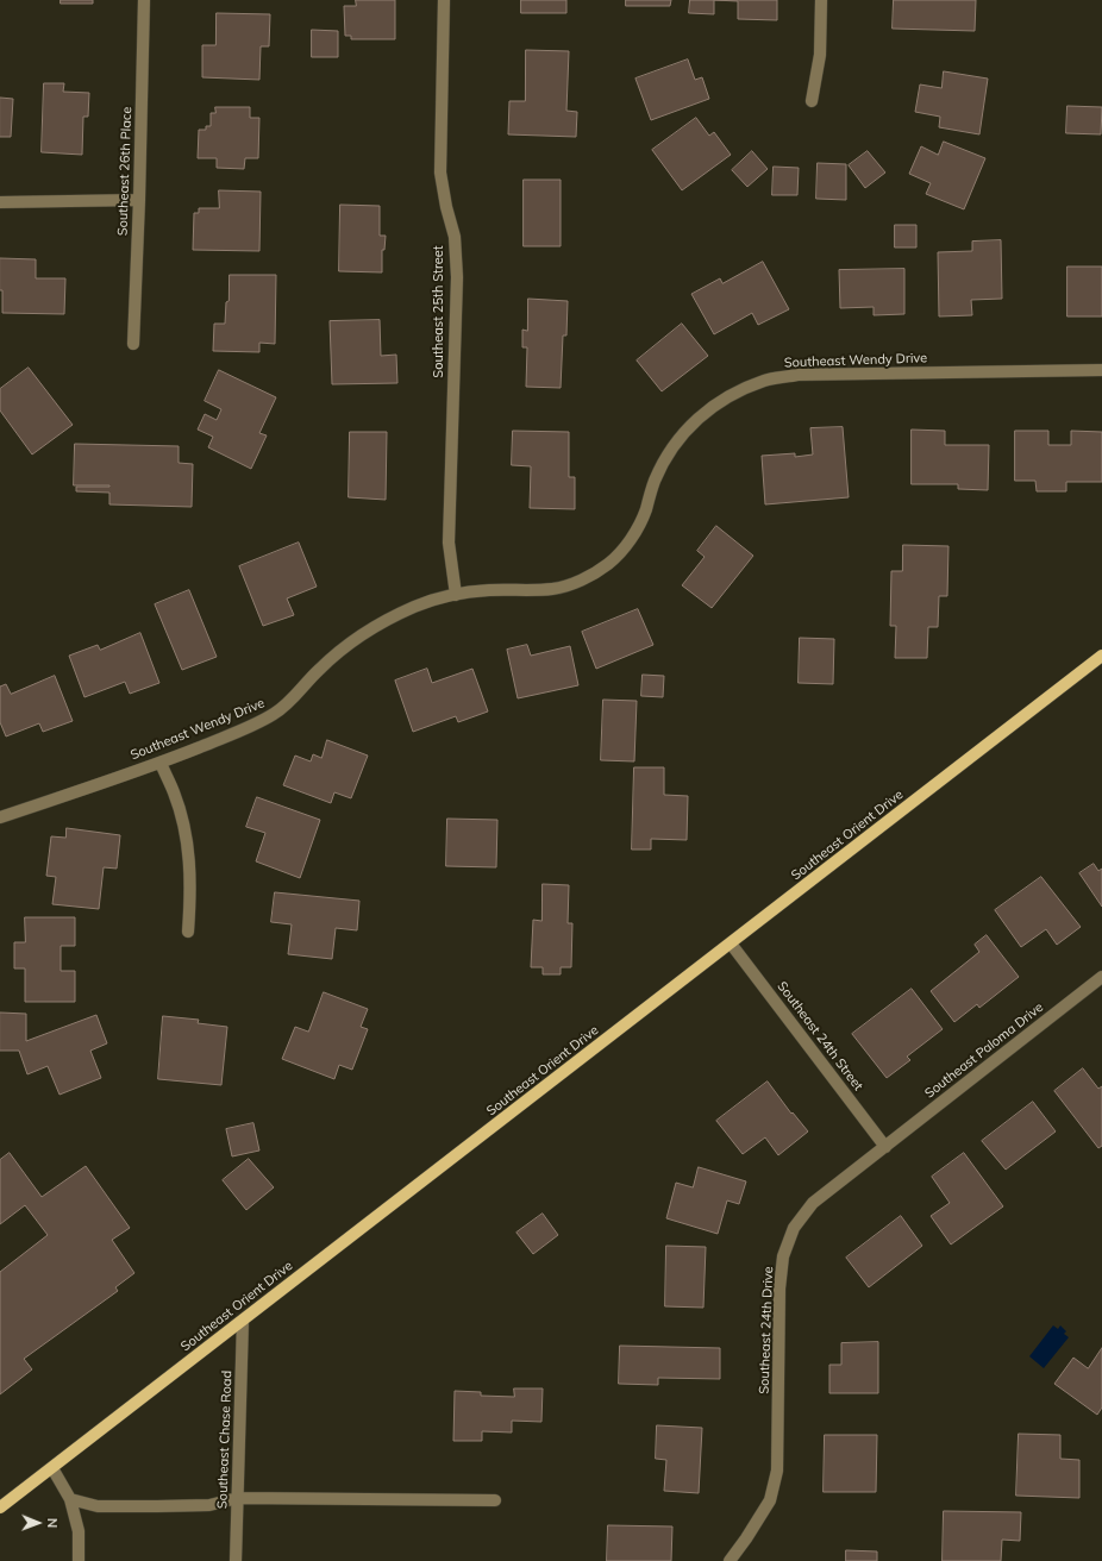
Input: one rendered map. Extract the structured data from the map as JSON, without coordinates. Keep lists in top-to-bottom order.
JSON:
{
  "streets": {
    "main road": ["Southeast Orient Drive"],
    "street": [
      "Southeast 26th Place",
      "Southeast 25th Street",
      "Southeast Wendy Drive",
      "Southeast 24th Street",
      "Southeast Paloma Drive",
      "Southeast 24th Drive",
      "Southeast Chase Road"
    ]
  },
  "crossings": [
    ["Southeast 25th Street", "Southeast Wendy Drive"],
    ["Southeast Orient Drive", "Southeast 24th Street"],
    ["Southeast Orient Drive", "Southeast Chase Road"],
    ["Southeast 24th Street", "Southeast Paloma Drive"],
    ["Southeast 24th Street", "Southeast 24th Drive"],
    ["Southeast Paloma Drive", "Southeast 24th Drive"]
  ],
  "north": "right"
}
